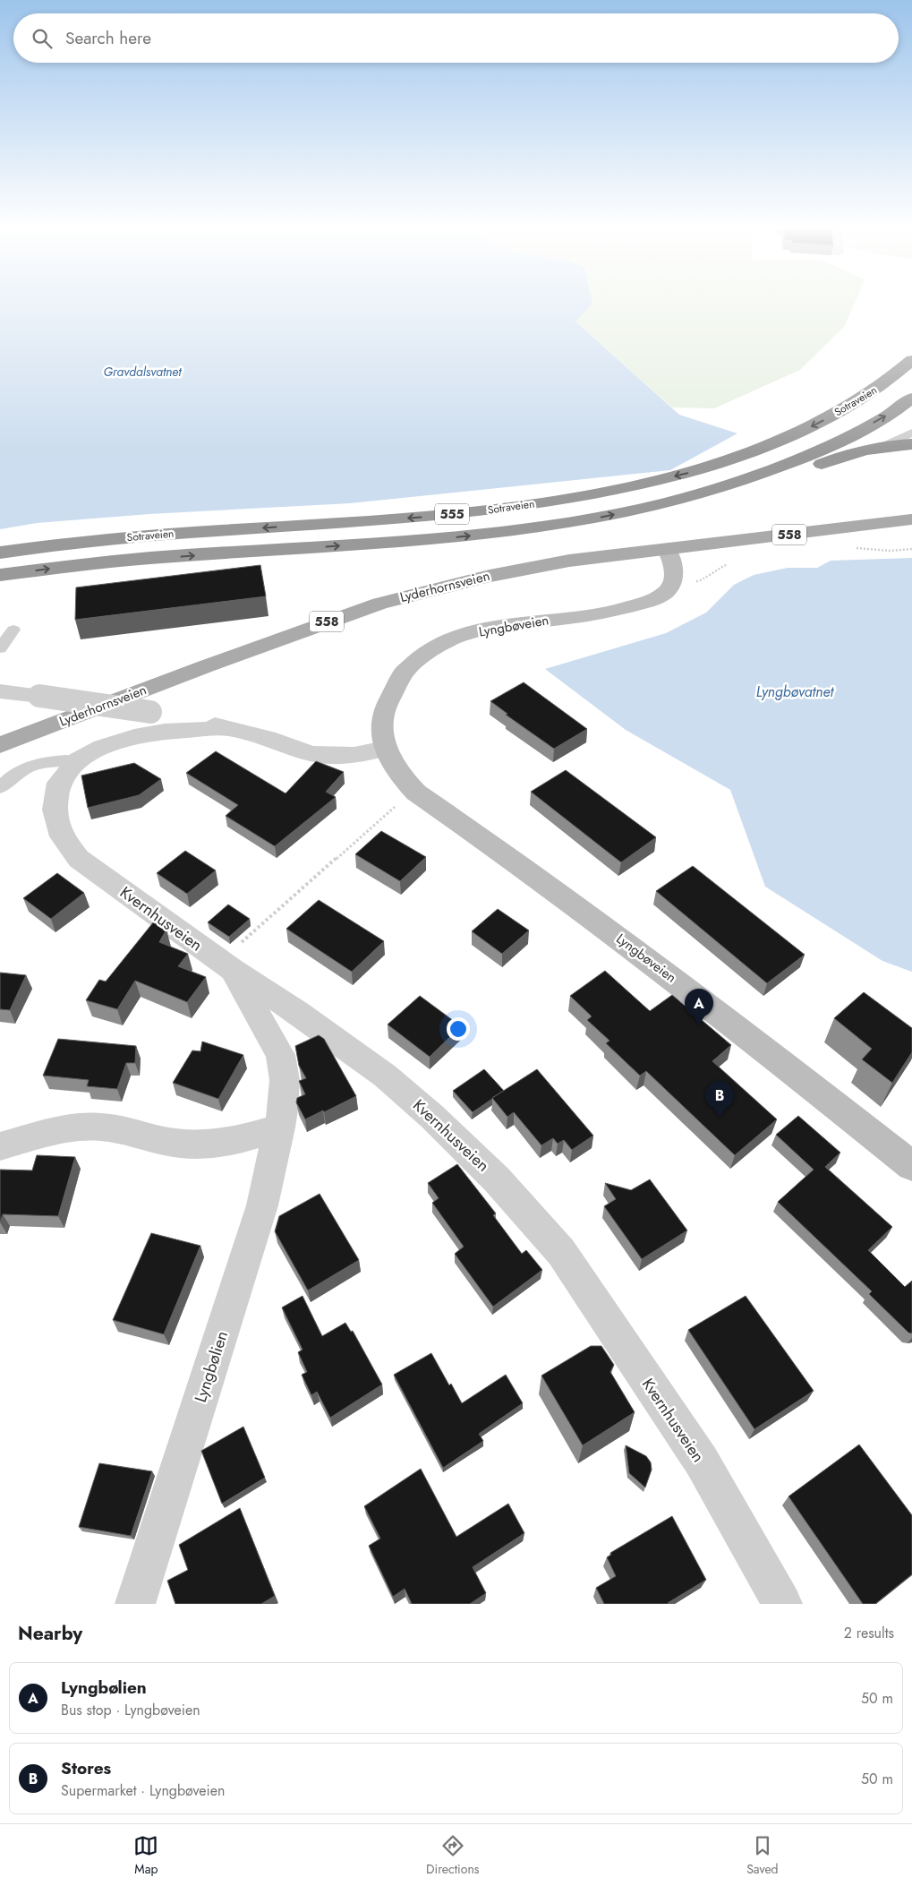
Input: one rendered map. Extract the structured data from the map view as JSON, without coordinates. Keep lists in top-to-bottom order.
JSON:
{
  "streets": {
    "highway": ["Sotraveien", "555"],
    "main road": ["558", "Lyderhornsveien"],
    "street": ["Lyngbøveien", "Kvernhusveien", "Lyngbølien"]
  },
  "crossings": [
    ["Sotraveien", "555"],
    ["Lyderhornsveien", "Lyngbøveien"],
    ["Kvernhusveien", "Lyngbølien"]
  ],
  "water": ["Gravdalsvatnet", "Lyngbøvatnet"],
  "page": {
    "search": "Search here",
    "pins": ["A", "B"],
    "heading": ["Nearby", "2 results"],
    "list": [
      {
        "mark": "A",
        "name": "Lyngbølien",
        "note": "Bus stop · Lyngbøveien",
        "value": "50 m"
      },
      {
        "mark": "B",
        "name": "Stores",
        "note": "Supermarket · Lyngbøveien",
        "value": "50 m"
      }
    ],
    "nav": ["Map", "Directions", "Saved"]
  }
}
